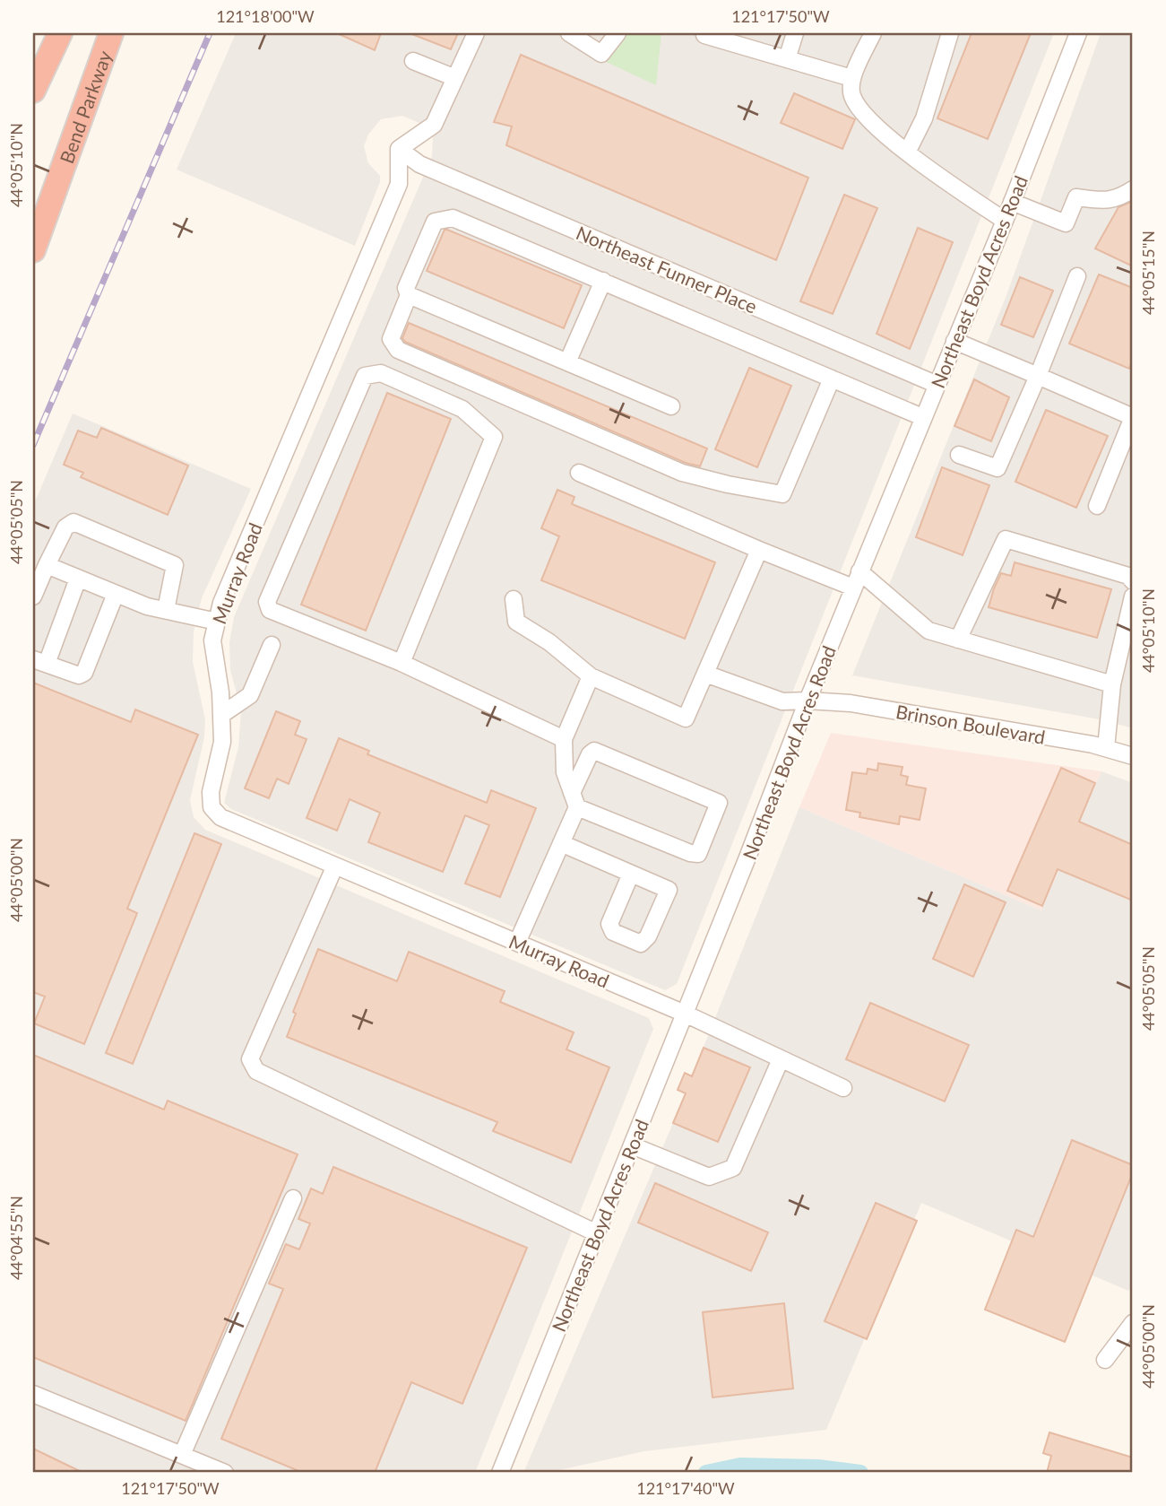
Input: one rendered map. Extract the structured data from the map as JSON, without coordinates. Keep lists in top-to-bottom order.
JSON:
{
  "streets": {
    "highway": ["Bend Parkway"],
    "street": [
      "Northeast Funner Place",
      "Northeast Boyd Acres Road",
      "Murray Road",
      "Brinson Boulevard"
    ]
  },
  "crossings": [
    ["Northeast Funner Place", "Northeast Boyd Acres Road"],
    ["Northeast Funner Place", "Murray Road"],
    ["Northeast Boyd Acres Road", "Murray Road"],
    ["Northeast Boyd Acres Road", "Brinson Boulevard"]
  ],
  "coordinates": [
    "121°18'00\"W",
    "121°17'50\"W",
    "44°05'10\"N",
    "44°05'15\"N",
    "44°05'05\"N",
    "44°05'00\"N",
    "44°04'55\"N",
    "121°17'40\"W"
  ]
}
